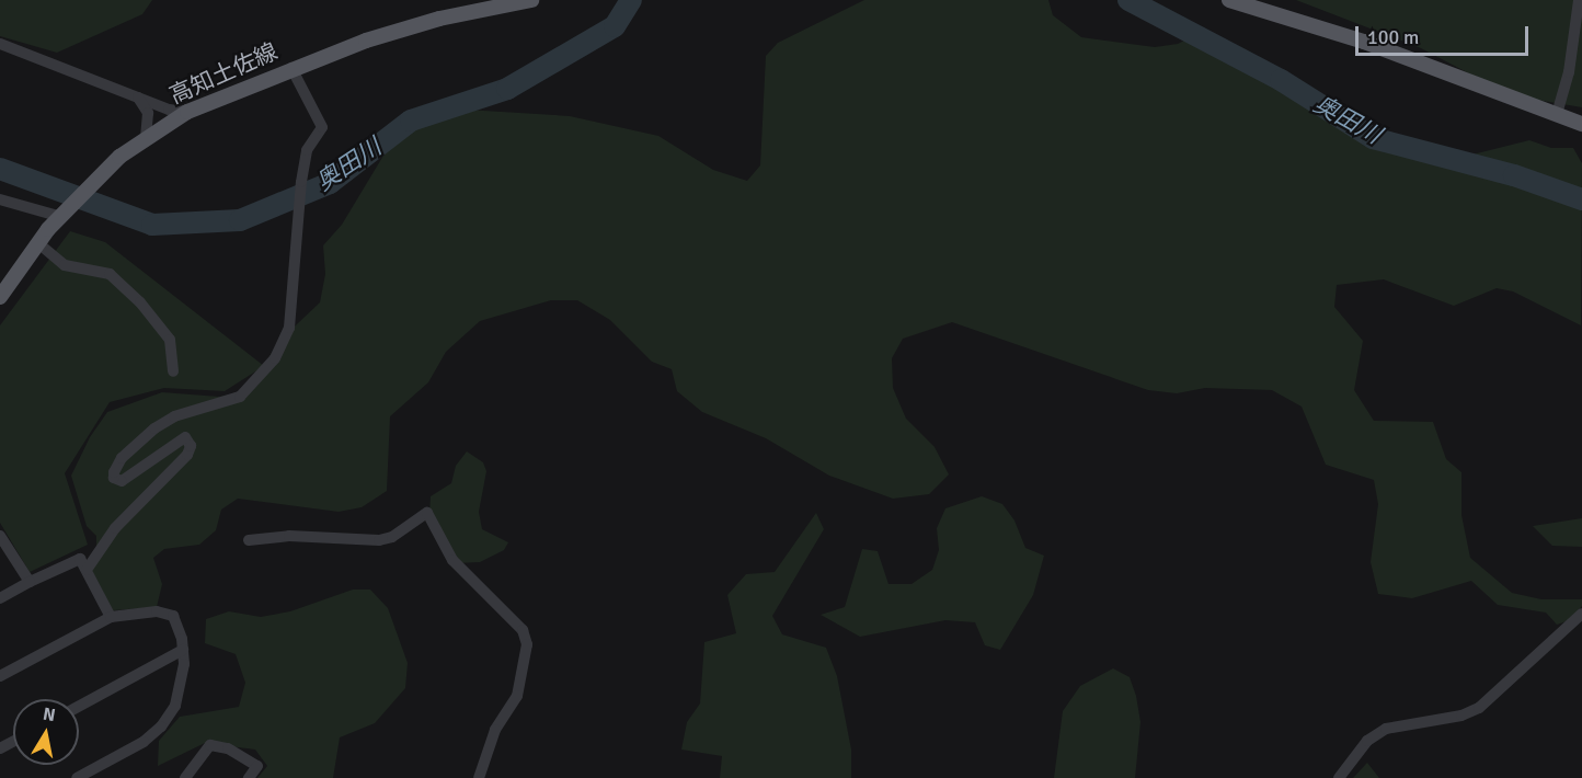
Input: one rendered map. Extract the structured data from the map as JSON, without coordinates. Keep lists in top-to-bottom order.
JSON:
{
  "streets": {
    "main road": ["高知土佐線"]
  },
  "water": ["奥田川"],
  "scale_bar": "100 m",
  "north": "top"
}
